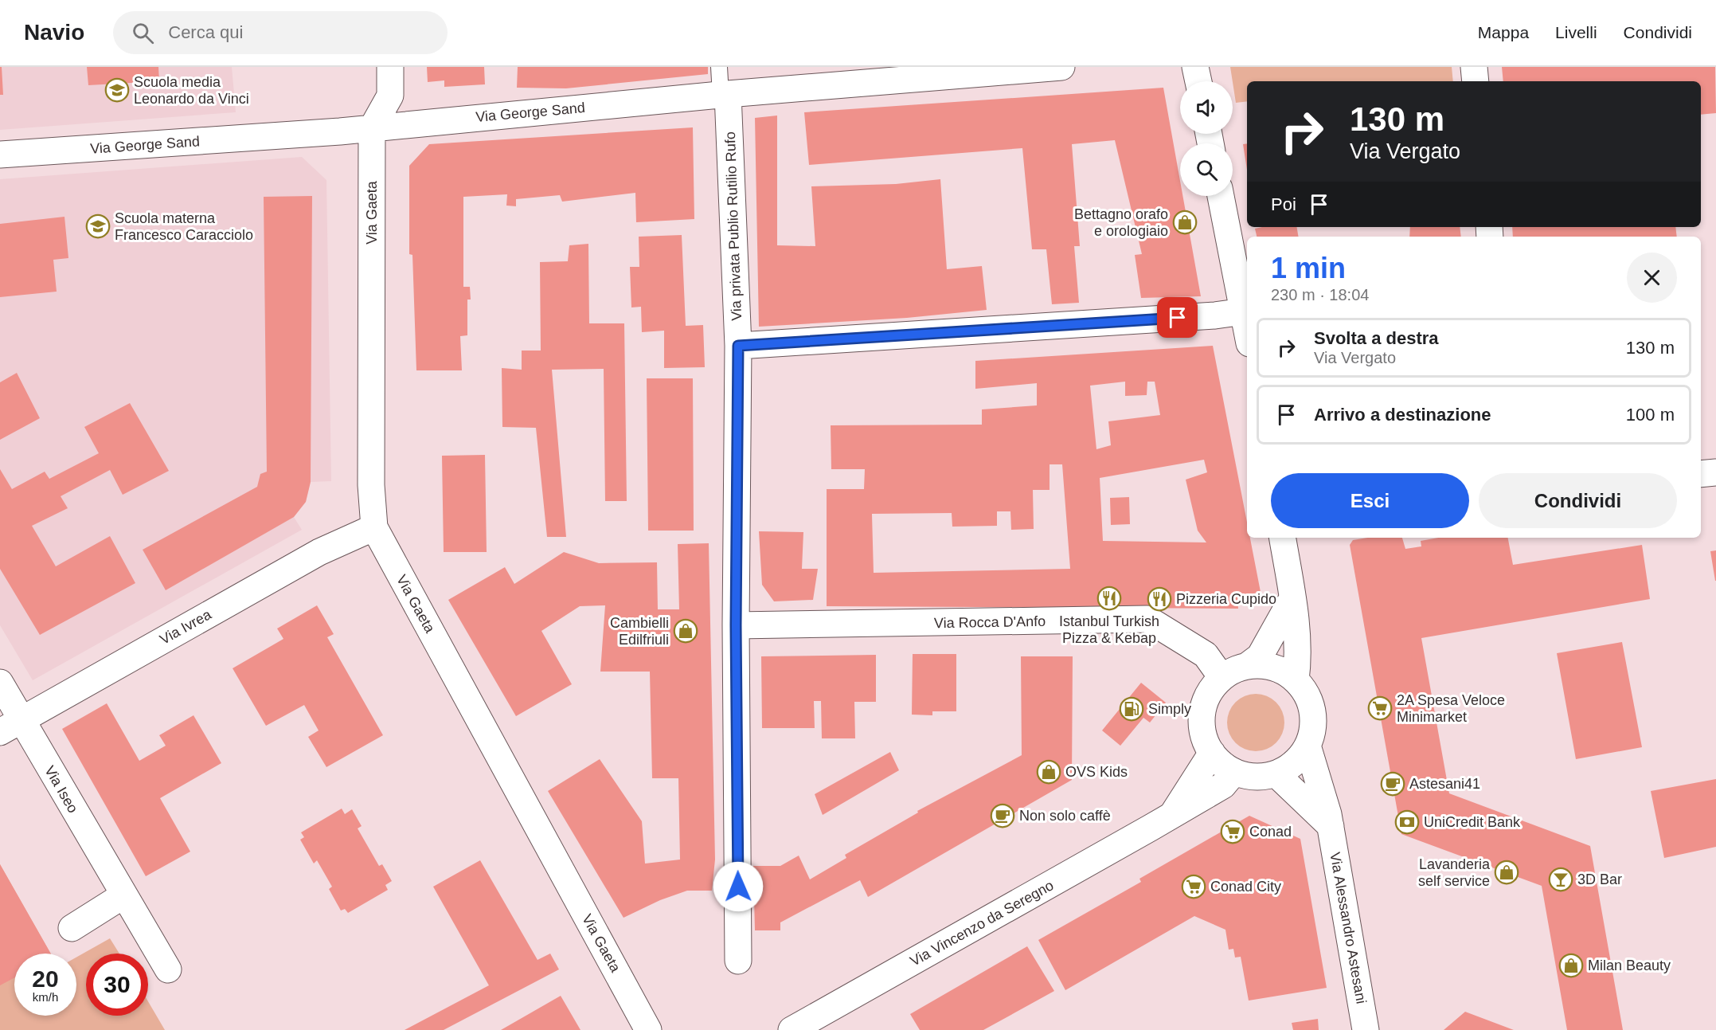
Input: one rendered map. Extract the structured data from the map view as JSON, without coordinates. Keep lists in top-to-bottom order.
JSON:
{
  "streets": {
    "street": [
      "Via George Sand",
      "Via Gaeta",
      "Via privata Publio Rutilio Rufo",
      "Via Rocca D'Anfo",
      "Via Ivrea",
      "Via Iseo",
      "Via Vincenzo da Seregno",
      "Via Alessandro Astesani"
    ]
  },
  "crossings": [
    ["Via George Sand", "Via Gaeta"],
    ["Via George Sand", "Via privata Publio Rutilio Rufo"],
    ["Via Gaeta", "Via Ivrea"],
    ["Via privata Publio Rutilio Rufo", "Via Rocca D'Anfo"],
    ["Via Rocca D'Anfo", "Via Vincenzo da Seregno"],
    ["Via Rocca D'Anfo", "Via Alessandro Astesani"],
    ["Via Ivrea", "Via Iseo"],
    ["Via Vincenzo da Seregno", "Via Alessandro Astesani"]
  ],
  "places": {
    "school or university": ["Scuola media Leonardo da Vinci", "Scuola materna Francesco Caracciolo"],
    "shop": [
      "Bettagno orafo e orologiaio",
      "Cambielli Edilfriuli",
      "OVS Kids",
      "Lavanderia self service",
      "Milan Beauty"
    ],
    "restaurant": ["Istanbul Turkish Pizza & Kebap", "Pizzeria Cupido"],
    "supermarket": ["2A Spesa Veloce Minimarket", "Conad", "Conad City"],
    "fuel station": ["Simply"],
    "cafe": ["Astesani41", "Non solo caffè"],
    "bank": ["UniCredit Bank"],
    "bar": ["3D Bar"]
  },
  "page": {
    "header": "Navio",
    "search": "Cerca qui",
    "nav": ["Mappa", "Livelli", "Condividi"],
    "turn": ["130 m", "Via Vergato"],
    "then": "Poi",
    "heading": ["1 min", "230 m · 18:04"],
    "list": [
      {
        "name": "Svolta a destra",
        "note": "Via Vergato",
        "value": "130 m"
      },
      {
        "name": "Arrivo a destinazione",
        "value": "100 m"
      }
    ],
    "buttons": ["Esci", "Condividi"],
    "speed": "20 km/h",
    "limit": "30"
  }
}
